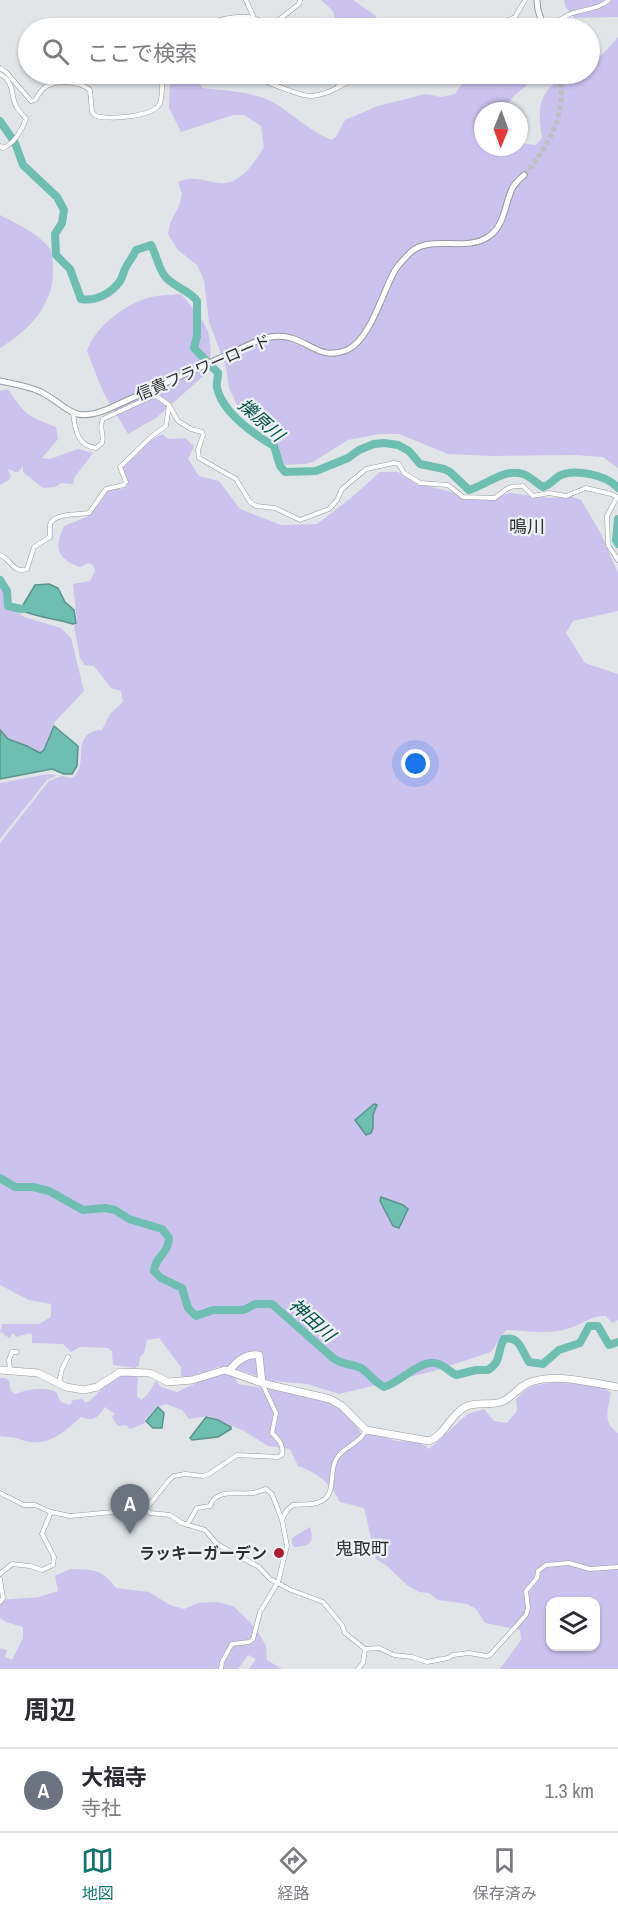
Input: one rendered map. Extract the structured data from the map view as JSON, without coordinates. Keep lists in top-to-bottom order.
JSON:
{
  "streets": {
    "street": ["信貴フラワーロード"]
  },
  "districts": ["鳴川", "鬼取町"],
  "water": ["擽原川", "神田川"],
  "places": ["ラッキーガーデン"],
  "north": "bottom",
  "page": {
    "search": "ここで検索",
    "pins": "A",
    "heading": "周辺",
    "list": [
      {
        "mark": "A",
        "name": "大福寺",
        "note": "寺社",
        "value": "1.3 km"
      }
    ],
    "nav": ["地図", "経路", "保存済み"]
  }
}
